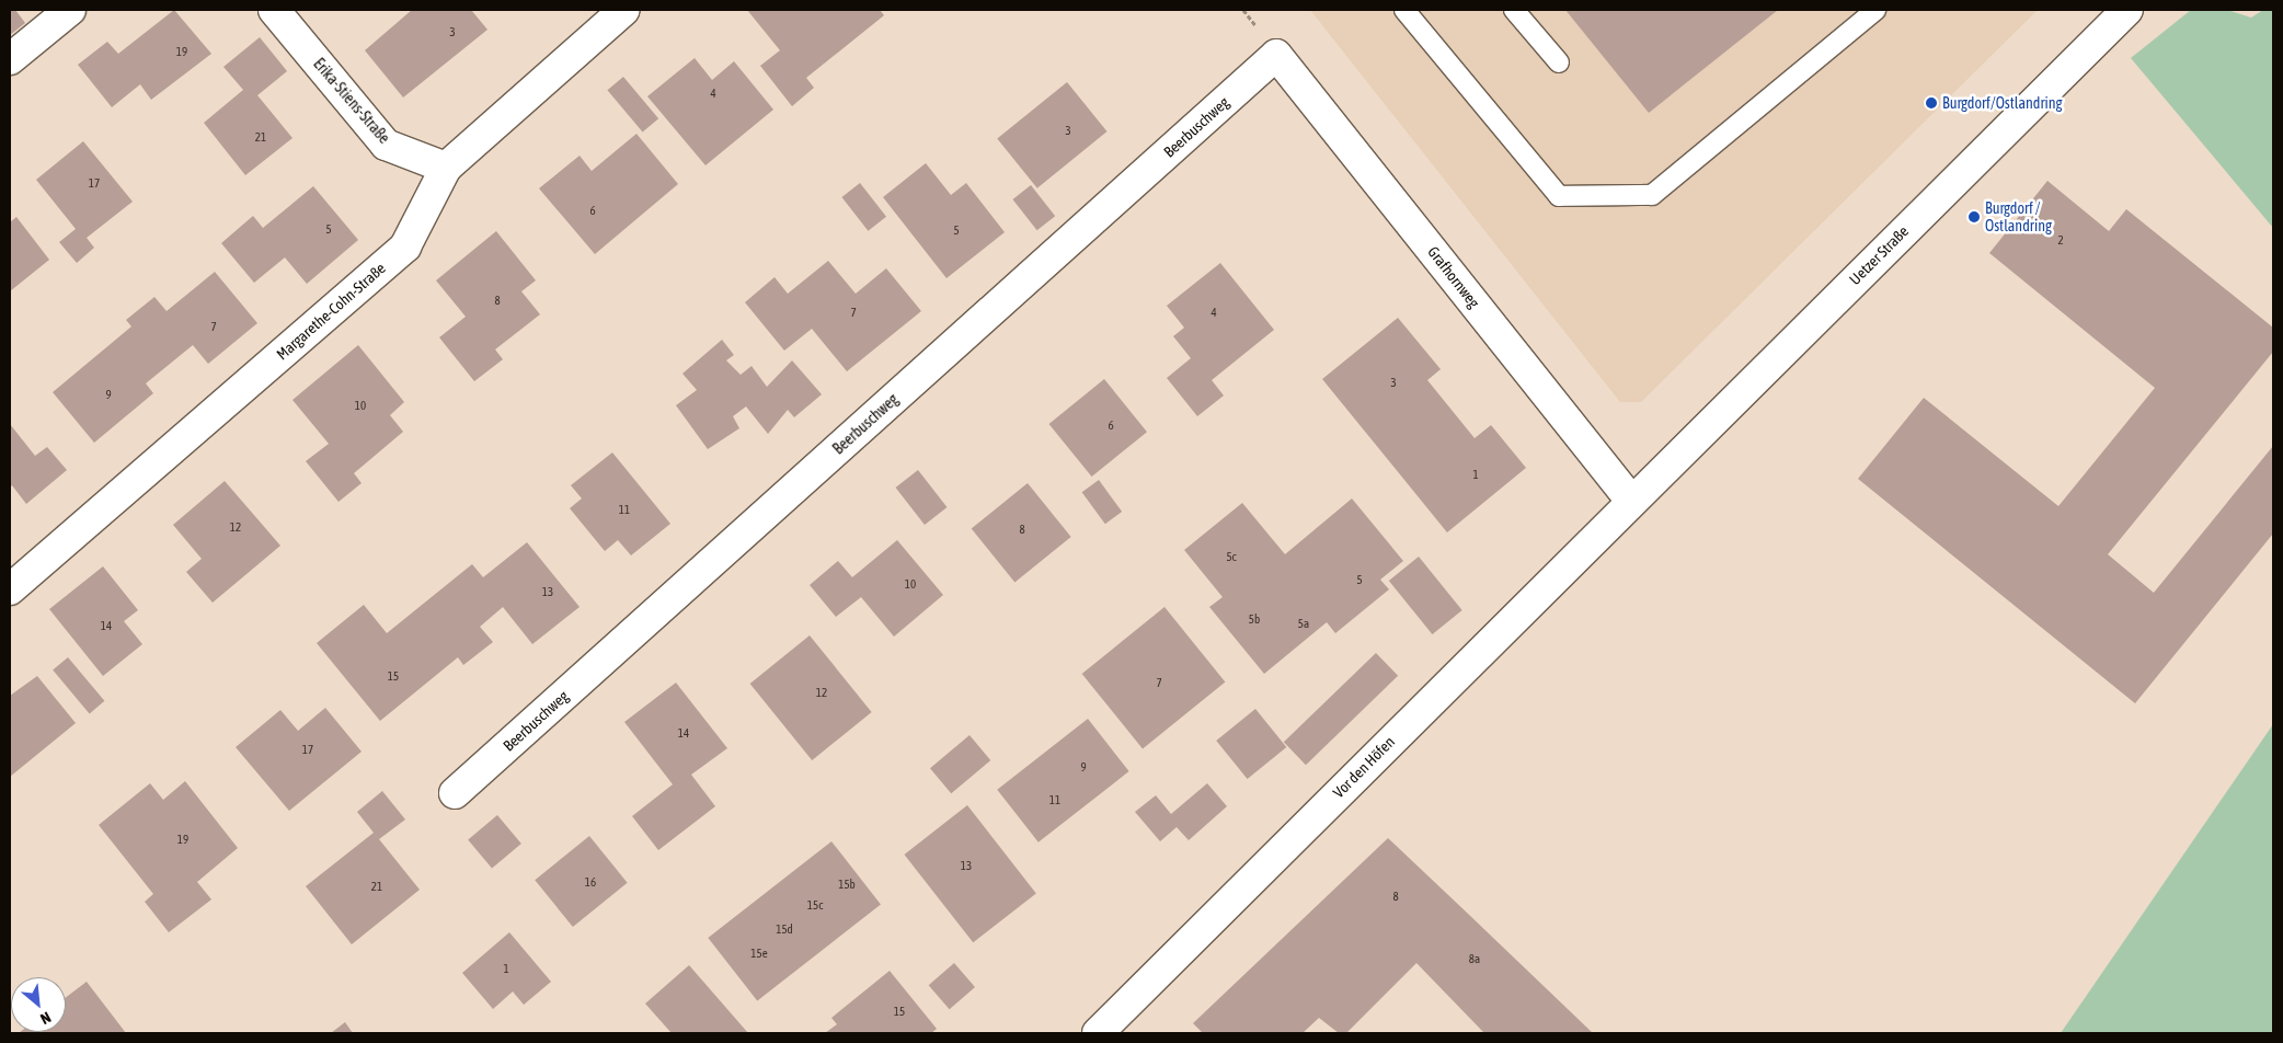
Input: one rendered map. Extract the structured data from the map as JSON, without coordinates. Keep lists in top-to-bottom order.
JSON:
{
  "streets": {
    "street": [
      "Erika-Stiens-Straße",
      "Beerbuschweg",
      "Uetzer Straße",
      "Grafhornweg",
      "Margarethe-Cohn-Straße",
      "Vor den Höfen"
    ]
  },
  "crossings": [
    ["Erika-Stiens-Straße", "Margarethe-Cohn-Straße"],
    ["Beerbuschweg", "Grafhornweg"],
    ["Uetzer Straße", "Grafhornweg"],
    ["Uetzer Straße", "Vor den Höfen"],
    ["Grafhornweg", "Vor den Höfen"]
  ],
  "places": ["Burgdorf/Ostlandring", "Burgdorf / Ostlandring"],
  "house_numbers": [
    "3",
    "19",
    "4",
    "3",
    "21",
    "17",
    "6",
    "5",
    "5",
    "2",
    "8",
    "7",
    "4",
    "7",
    "3",
    "9",
    "10",
    "6",
    "1",
    "11",
    "12",
    "8",
    "5c",
    "5",
    "10",
    "13",
    "5b",
    "5a",
    "14",
    "15",
    "7",
    "12",
    "14",
    "17",
    "9",
    "11",
    "19",
    "13",
    "16",
    "15b",
    "21",
    "8",
    "15c",
    "15d",
    "15e",
    "8a",
    "1",
    "15"
  ],
  "north": "bottom right"
}
